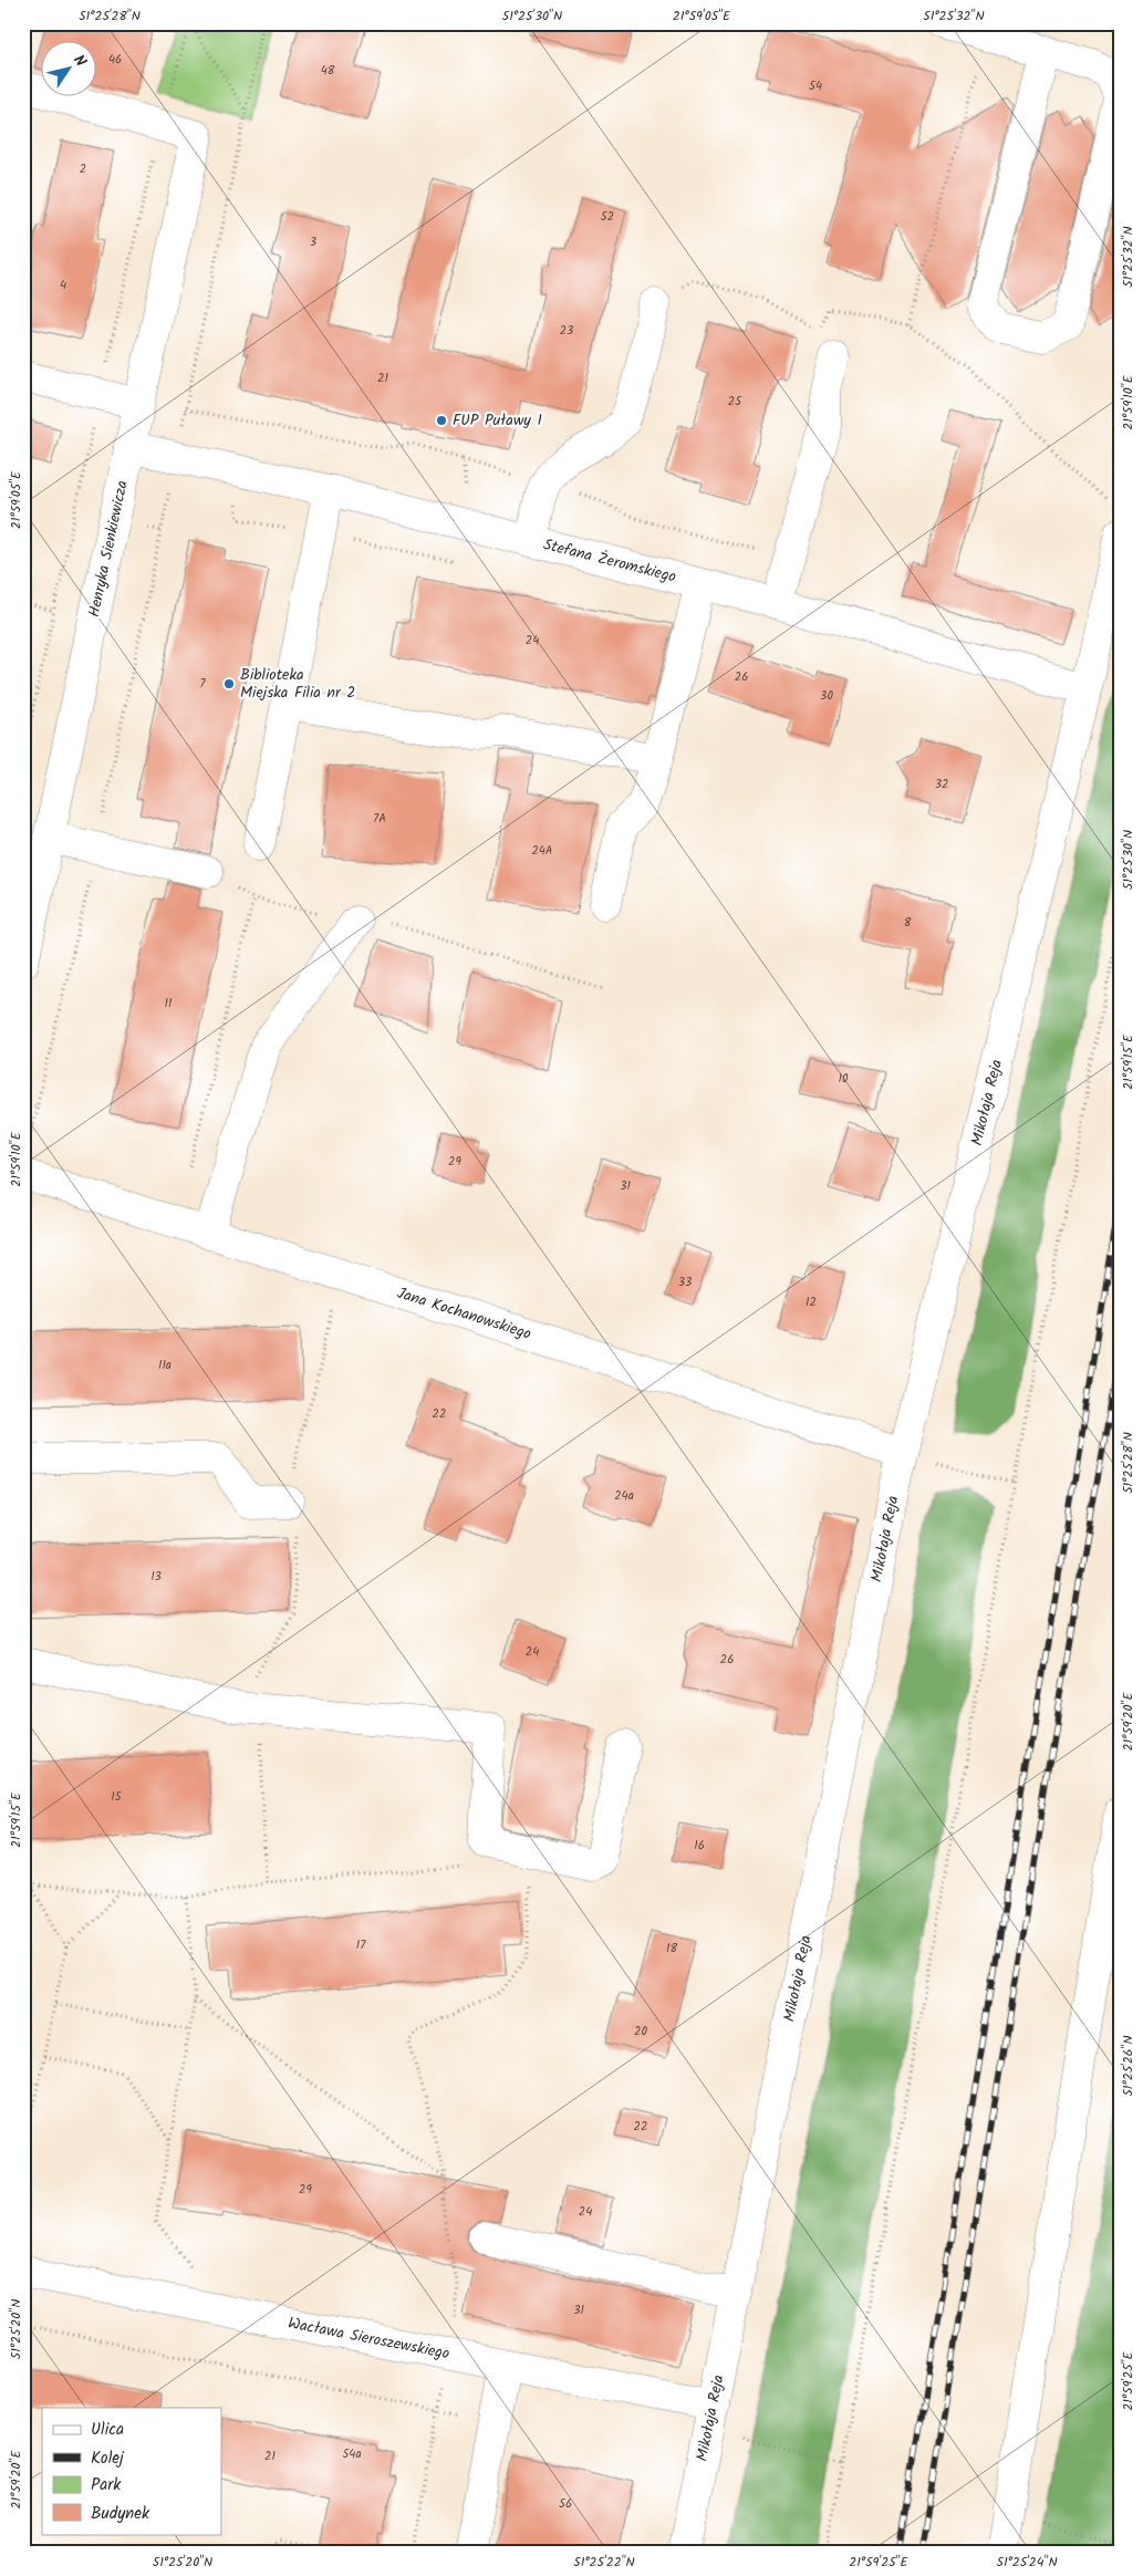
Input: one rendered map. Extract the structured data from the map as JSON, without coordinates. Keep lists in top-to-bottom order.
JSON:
{
  "streets": {
    "street": [
      "Henryka Sienkiewicza",
      "Stefana Żeromskiego",
      "Mikołaja Reja",
      "Jana Kochanowskiego",
      "Wacława Sieroszewskiego"
    ]
  },
  "crossings": [
    ["Henryka Sienkiewicza", "Stefana Żeromskiego"],
    ["Stefana Żeromskiego", "Mikołaja Reja"],
    ["Mikołaja Reja", "Jana Kochanowskiego"],
    ["Mikołaja Reja", "Wacława Sieroszewskiego"]
  ],
  "places": ["FUP Puławy 1", "Biblioteka Miejska Filia nr 2"],
  "house_numbers": [
    "46",
    "48",
    "54",
    "2",
    "52",
    "3",
    "4",
    "23",
    "21",
    "25",
    "24",
    "26",
    "7",
    "30",
    "32",
    "7A",
    "24A",
    "8",
    "11",
    "10",
    "29",
    "31",
    "33",
    "12",
    "11a",
    "22",
    "24a",
    "13",
    "24",
    "26",
    "15",
    "16",
    "17",
    "18",
    "20",
    "22",
    "29",
    "24",
    "31",
    "54a",
    "21",
    "56"
  ],
  "legend": [
    "Ulica",
    "Kolej",
    "Park",
    "Budynek"
  ],
  "north": "top right",
  "coordinates": [
    "51°25'28\"N",
    "51°25'30\"N",
    "21°59'05\"E",
    "51°25'32\"N",
    "21°59'10\"E",
    "21°59'15\"E",
    "21°59'20\"E",
    "51°25'26\"N",
    "51°25'20\"N",
    "21°59'25\"E",
    "51°25'22\"N",
    "51°25'24\"N"
  ]
}
